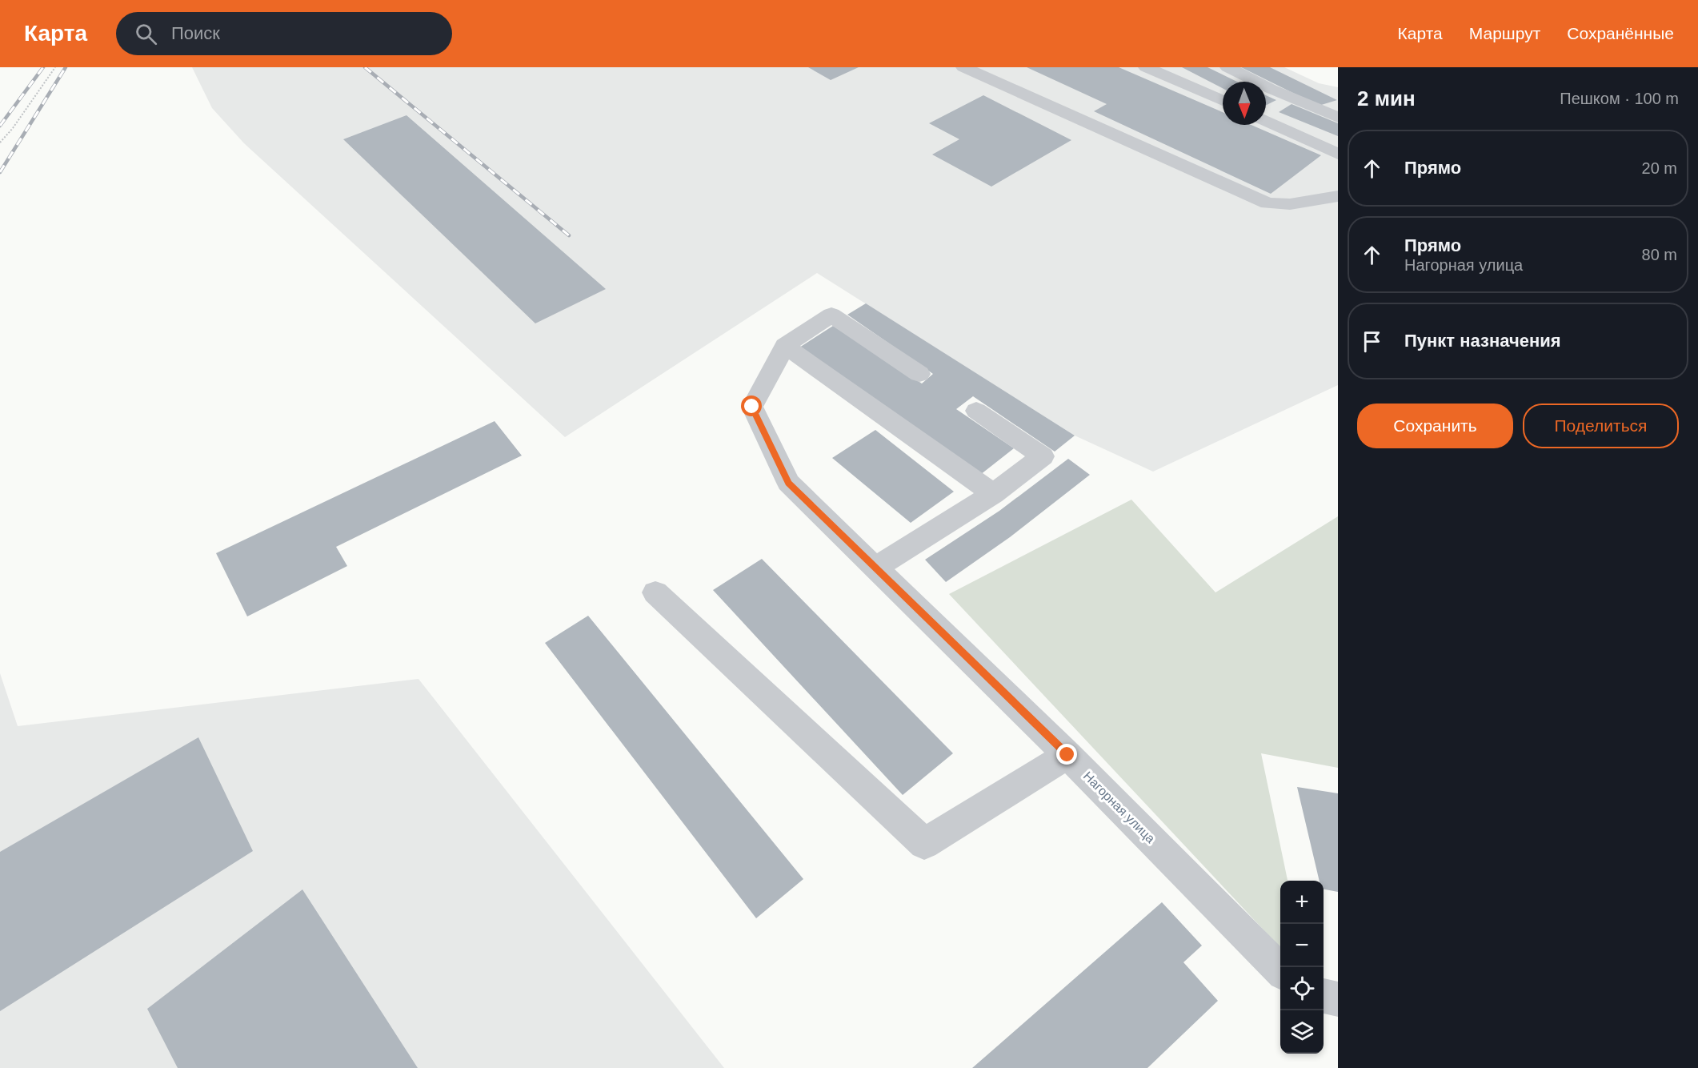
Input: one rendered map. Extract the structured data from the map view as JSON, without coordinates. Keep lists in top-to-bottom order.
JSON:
{
  "streets": {
    "lane": ["Нагорная улица"]
  },
  "north": "bottom",
  "page": {
    "header": "Карта",
    "search": "Поиск",
    "nav": ["Карта", "Маршрут", "Сохранённые"],
    "heading": ["2 мин", "Пешком · 100 m"],
    "list": [
      ["Прямо", "20 m"],
      ["Прямо", "Нагорная улица", "80 m"],
      "Пункт назначения"
    ],
    "buttons": ["Сохранить", "Поделиться"],
    "map_buttons": ["+", "−"]
  }
}
